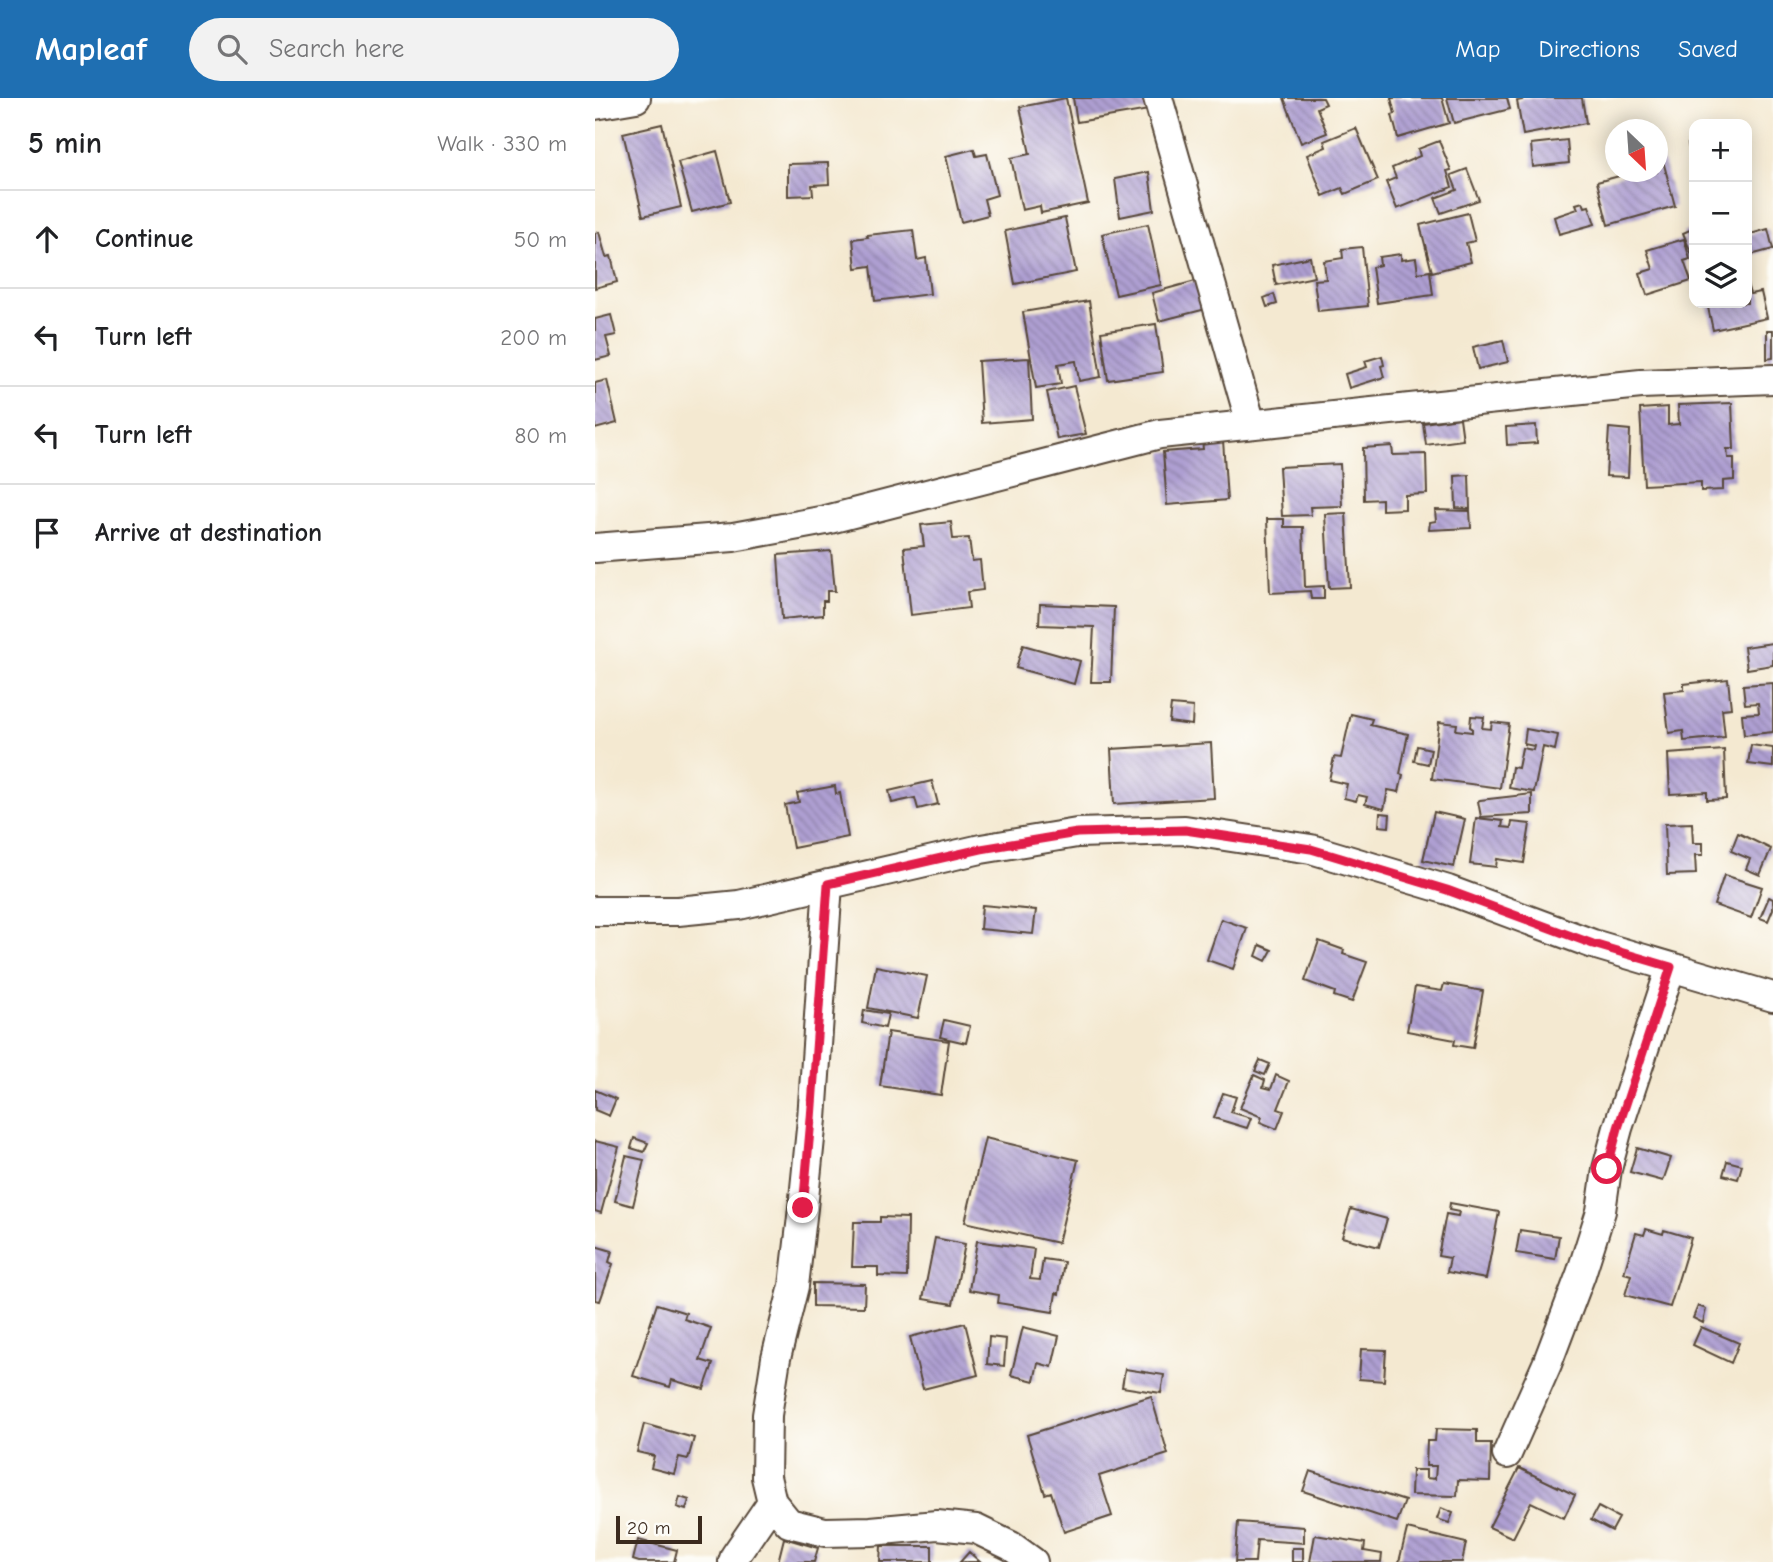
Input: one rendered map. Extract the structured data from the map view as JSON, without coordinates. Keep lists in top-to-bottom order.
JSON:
{
  "scale_bar": "20 m",
  "north": "bottom right",
  "page": {
    "header": "Mapleaf",
    "search": "Search here",
    "nav": ["Map", "Directions", "Saved"],
    "heading": ["5 min", "Walk · 330 m"],
    "map_buttons": ["+", "−"],
    "list": [
      ["Continue", "50 m"],
      ["Turn left", "200 m"],
      ["Turn left", "80 m"],
      "Arrive at destination"
    ],
    "scale": "20 m"
  }
}
